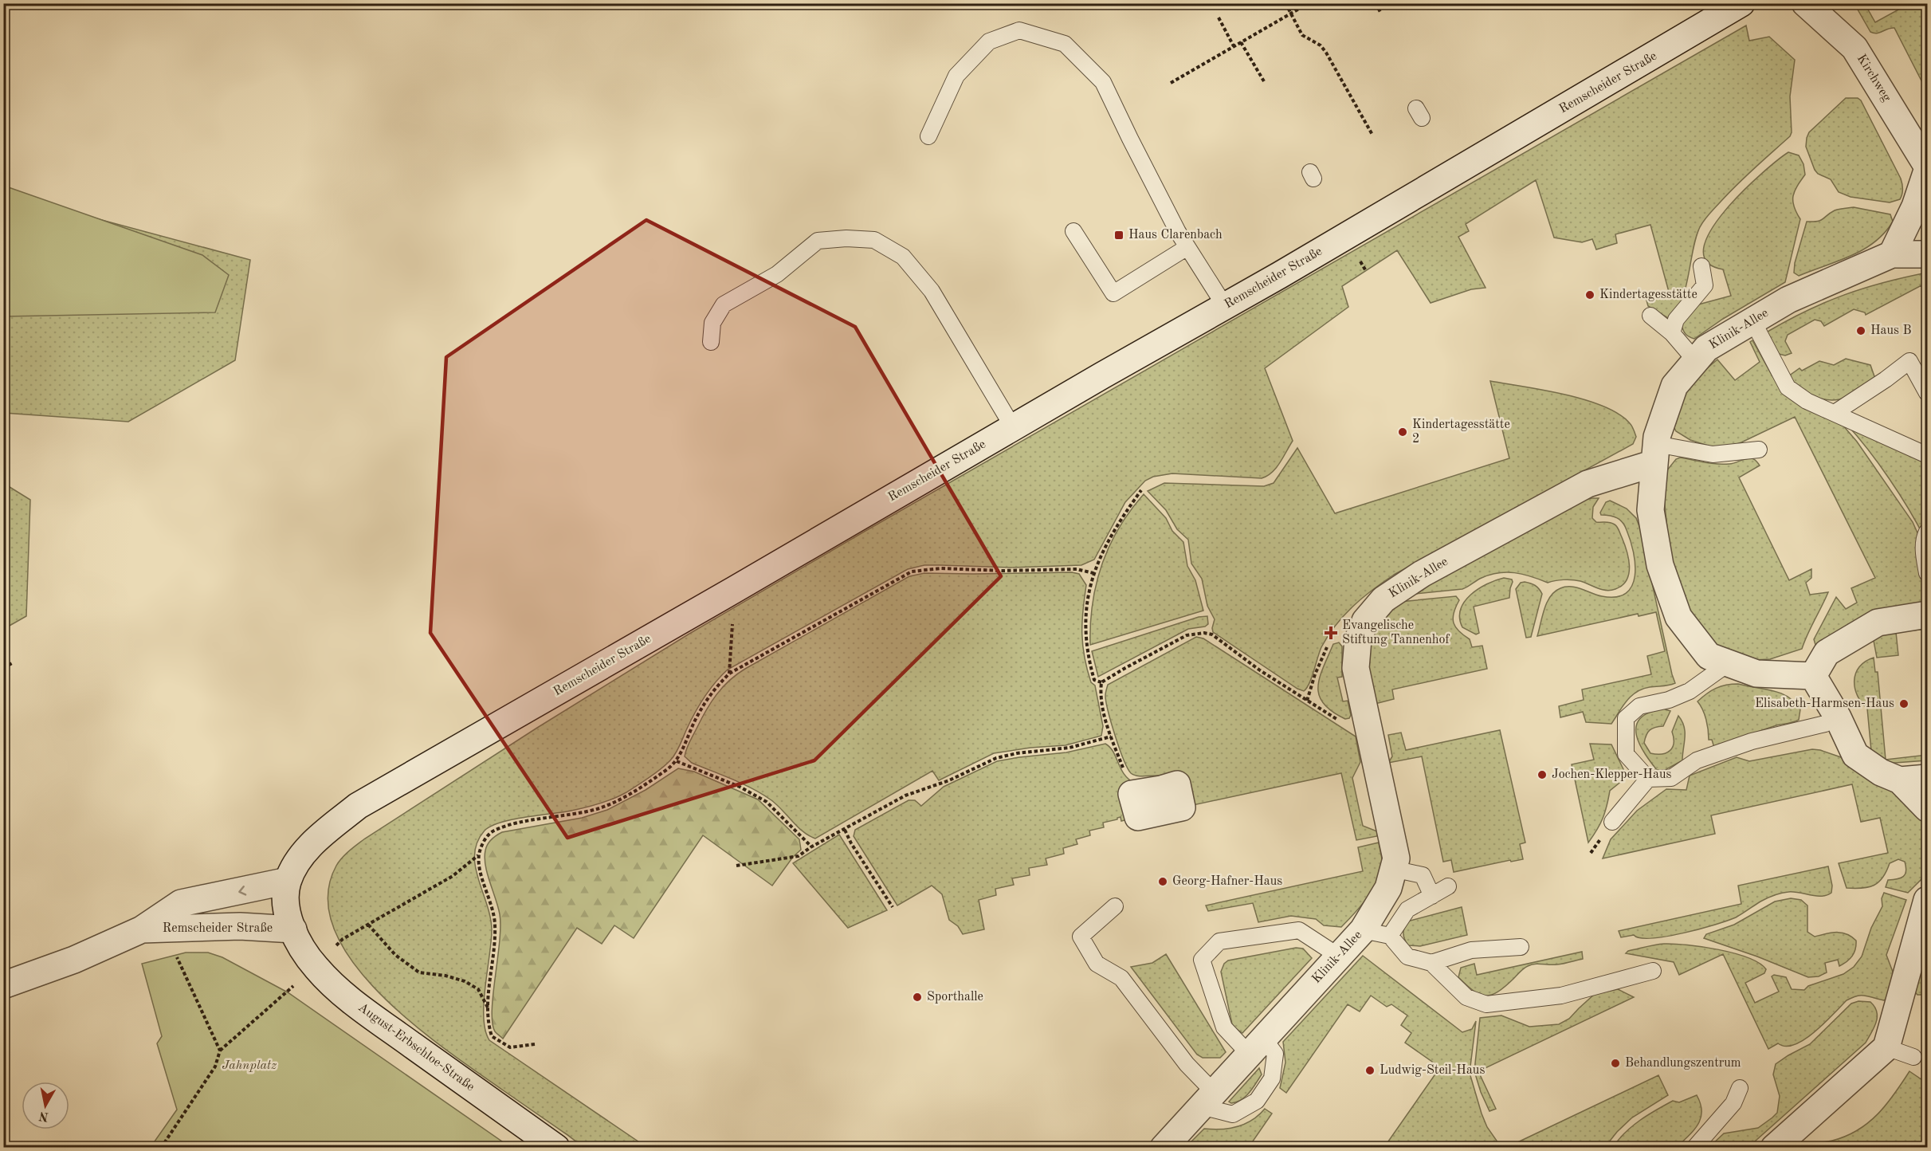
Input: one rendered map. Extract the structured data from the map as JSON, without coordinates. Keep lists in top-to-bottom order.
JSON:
{
  "streets": {
    "street": [
      "Kirchweg",
      "Remscheider Straße",
      "Klinik-Allee",
      "August-Erbschloe-Straße"
    ]
  },
  "crossings": [
    ["Remscheider Straße", "August-Erbschloe-Straße"]
  ],
  "parks": ["Jahnplatz"],
  "places": {
    "transit": ["Haus Clarenbach"],
    "other": [
      "Kindertagesstätte",
      "Haus B",
      "Kindertagesstätte 2",
      "Elisabeth-Harmsen-Haus",
      "Jochen-Klepper-Haus",
      "Georg-Hafner-Haus",
      "Sporthalle",
      "Behandlungszentrum",
      "Ludwig-Steil-Haus"
    ],
    "health": ["Evangelische Stiftung Tannenhof"]
  },
  "north": "bottom"
}
